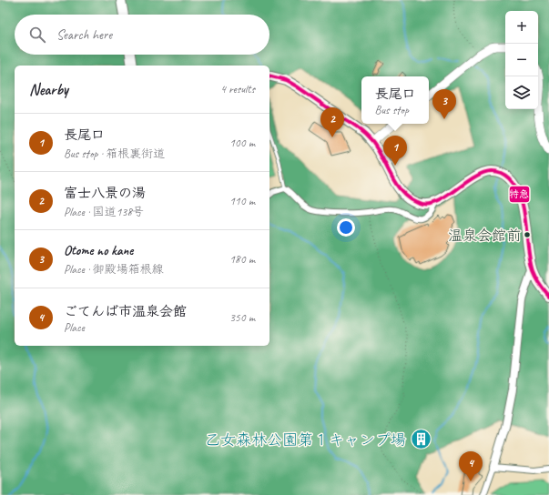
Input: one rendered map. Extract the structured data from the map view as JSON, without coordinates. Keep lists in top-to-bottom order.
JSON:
{
  "places": {
    "other": ["温泉会館前"],
    "building": ["乙女森林公園第１キャンプ場"]
  },
  "lines": ["transit line 特急"],
  "page": {
    "map_buttons": ["+", "−"],
    "search": "Search here",
    "heading": ["Nearby", "4 results"],
    "popup": ["長尾口", "Bus stop"],
    "pins": [
      "3",
      "2",
      "1",
      "4"
    ],
    "list": [
      {
        "mark": "1",
        "name": "長尾口",
        "note": "Bus stop · 箱根裏街道",
        "value": "100 m"
      },
      {
        "mark": "2",
        "name": "富士八景の湯",
        "note": "Place · 国道138号",
        "value": "110 m"
      },
      {
        "mark": "3",
        "name": "Otome no kane",
        "note": "Place · 御殿場箱根線",
        "value": "180 m"
      },
      {
        "mark": "4",
        "name": "ごてんば市温泉会館",
        "note": "Place",
        "value": "350 m"
      }
    ]
  }
}
